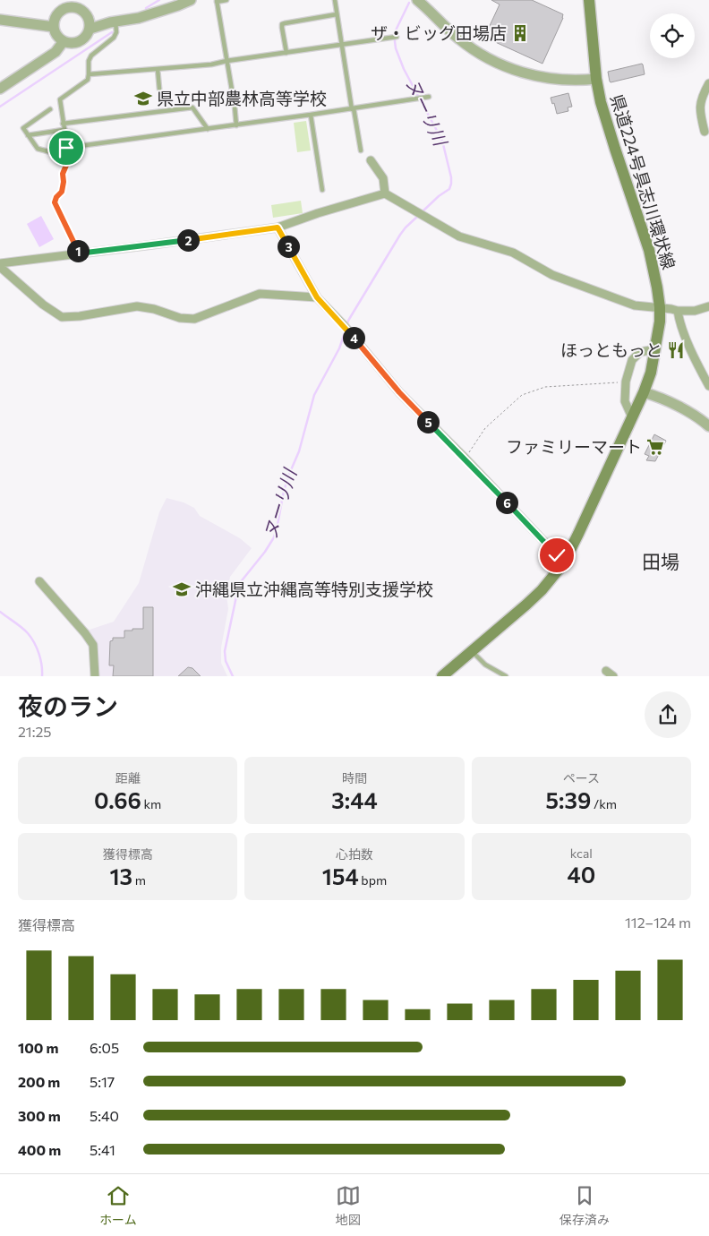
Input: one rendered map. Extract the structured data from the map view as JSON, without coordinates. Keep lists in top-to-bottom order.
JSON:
{
  "streets": {
    "main road": ["県道224号具志川環状線"]
  },
  "districts": ["田場"],
  "water": ["ヌーリ川"],
  "places": {
    "building": ["ザ・ビッグ田場店"],
    "school or university": ["県立中部農林高等学校", "沖縄県立沖縄高等特別支援学校"],
    "restaurant": ["ほっともっと"],
    "supermarket": ["ファミリーマート"]
  },
  "page": {
    "pins": [
      "2",
      "3",
      "1",
      "4",
      "5",
      "6"
    ],
    "heading": ["夜のラン", "21:25"],
    "stats": [
      ["距離", "0.66 km"],
      ["時間", "3:44"],
      ["ペース", "5:39 /km"],
      ["獲得標高", "13 m"],
      ["心拍数", "154 bpm"],
      ["kcal", "40"]
    ],
    "chart": ["獲得標高", "112–124 m"],
    "list": [
      {
        "name": "100 m",
        "note": "6:05"
      },
      {
        "name": "200 m",
        "note": "5:17"
      },
      {
        "name": "300 m",
        "note": "5:40"
      },
      {
        "name": "400 m",
        "note": "5:41"
      }
    ],
    "tabs": ["ホーム", "地図", "保存済み"]
  }
}
